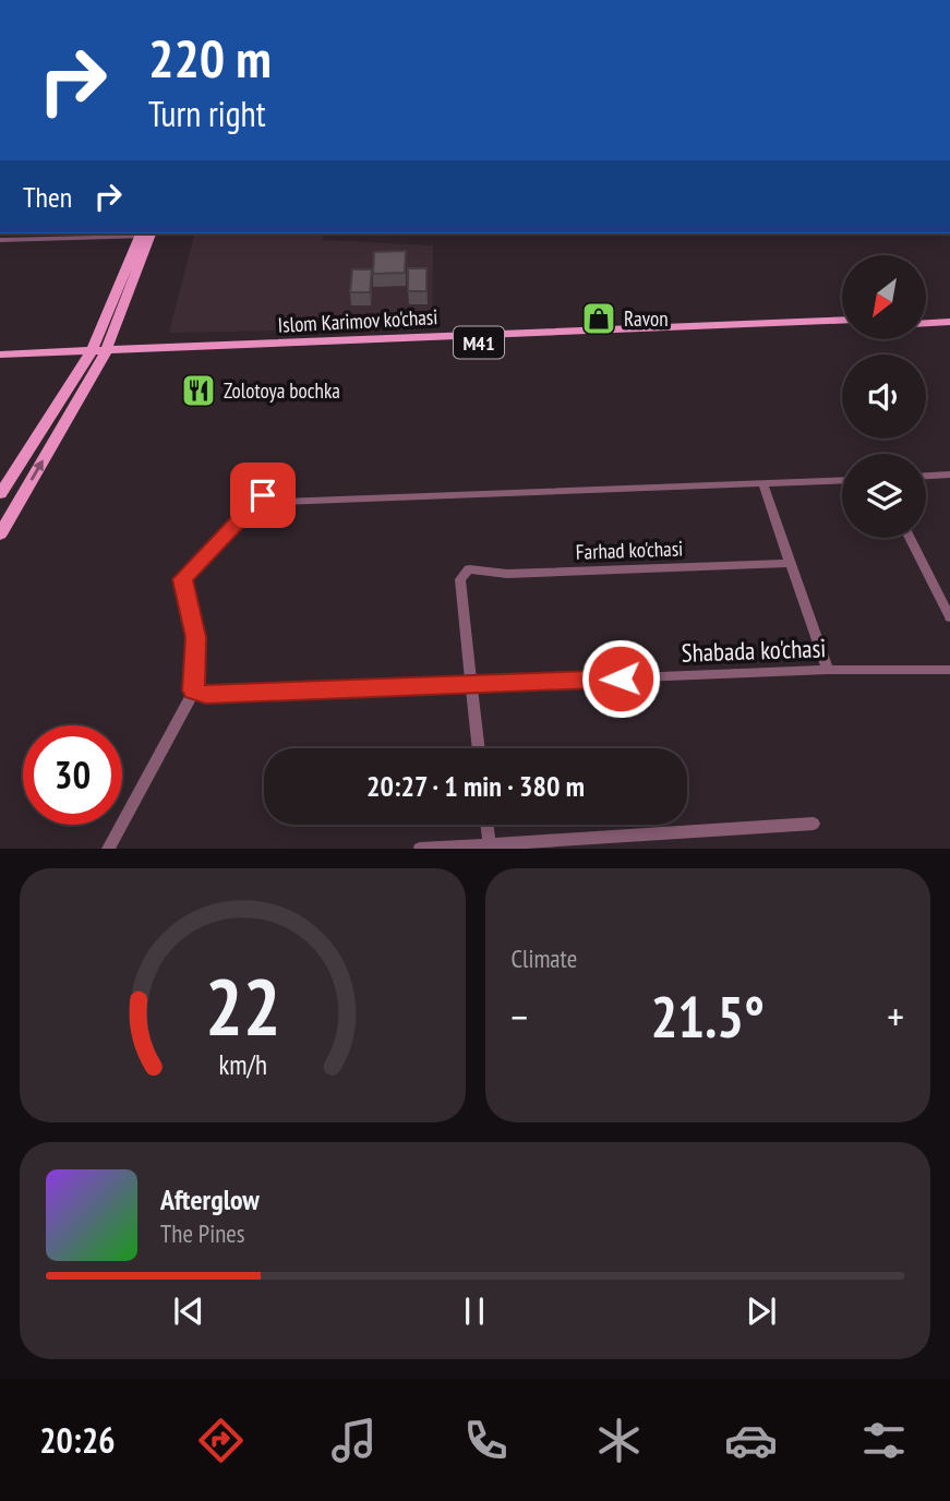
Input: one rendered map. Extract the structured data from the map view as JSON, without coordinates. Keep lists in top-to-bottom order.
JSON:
{
  "streets": {
    "main road": ["Islom Karimov ko'chasi", "M41"],
    "street": ["Farhad ko'chasi", "Shabada ko'chasi"]
  },
  "crossings": [
    ["Farhad ko'chasi", "Shabada ko'chasi"]
  ],
  "places": {
    "shop": ["Ravon"],
    "restaurant": ["Zolotoya bochka"]
  },
  "north": "bottom left",
  "page": {
    "turn": ["220 m", "Turn right"],
    "then": "Then",
    "limit": "30",
    "trip": "20:27 · 1 min · 380 m",
    "tile": "Climate",
    "heat": ["−", "21.5°", "+"],
    "song": ["Afterglow", "The Pines"],
    "tabs": "20:26",
    "gauge": ["22", "km/h"]
  }
}
